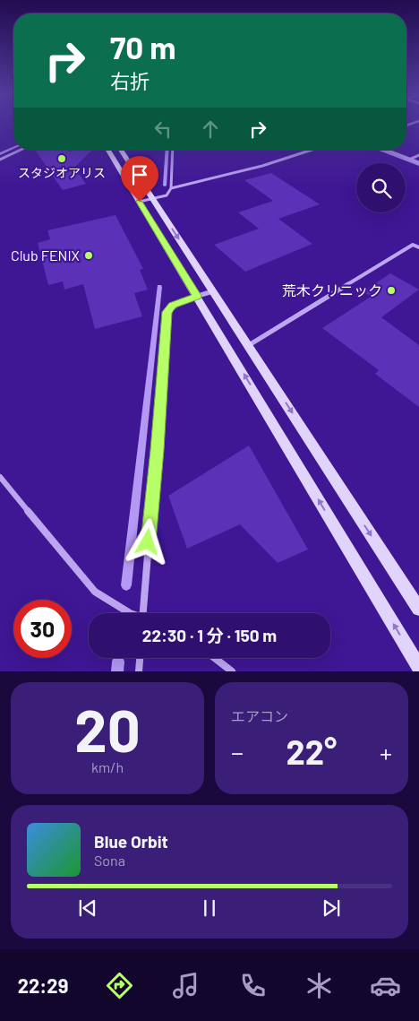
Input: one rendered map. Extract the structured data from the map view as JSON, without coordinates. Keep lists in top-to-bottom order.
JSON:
{
  "places": ["スタジオアリス", "Club FENIX", "荒木クリニック"],
  "page": {
    "turn": ["70 m", "右折"],
    "limit": "30",
    "trip": "22:30 · 1 分 · 150 m",
    "tile": [
      ["20", "km/h"],
      "エアコン"
    ],
    "heat": ["−", "22°", "+"],
    "song": ["Blue Orbit", "Sona"],
    "tabs": "22:29"
  }
}
